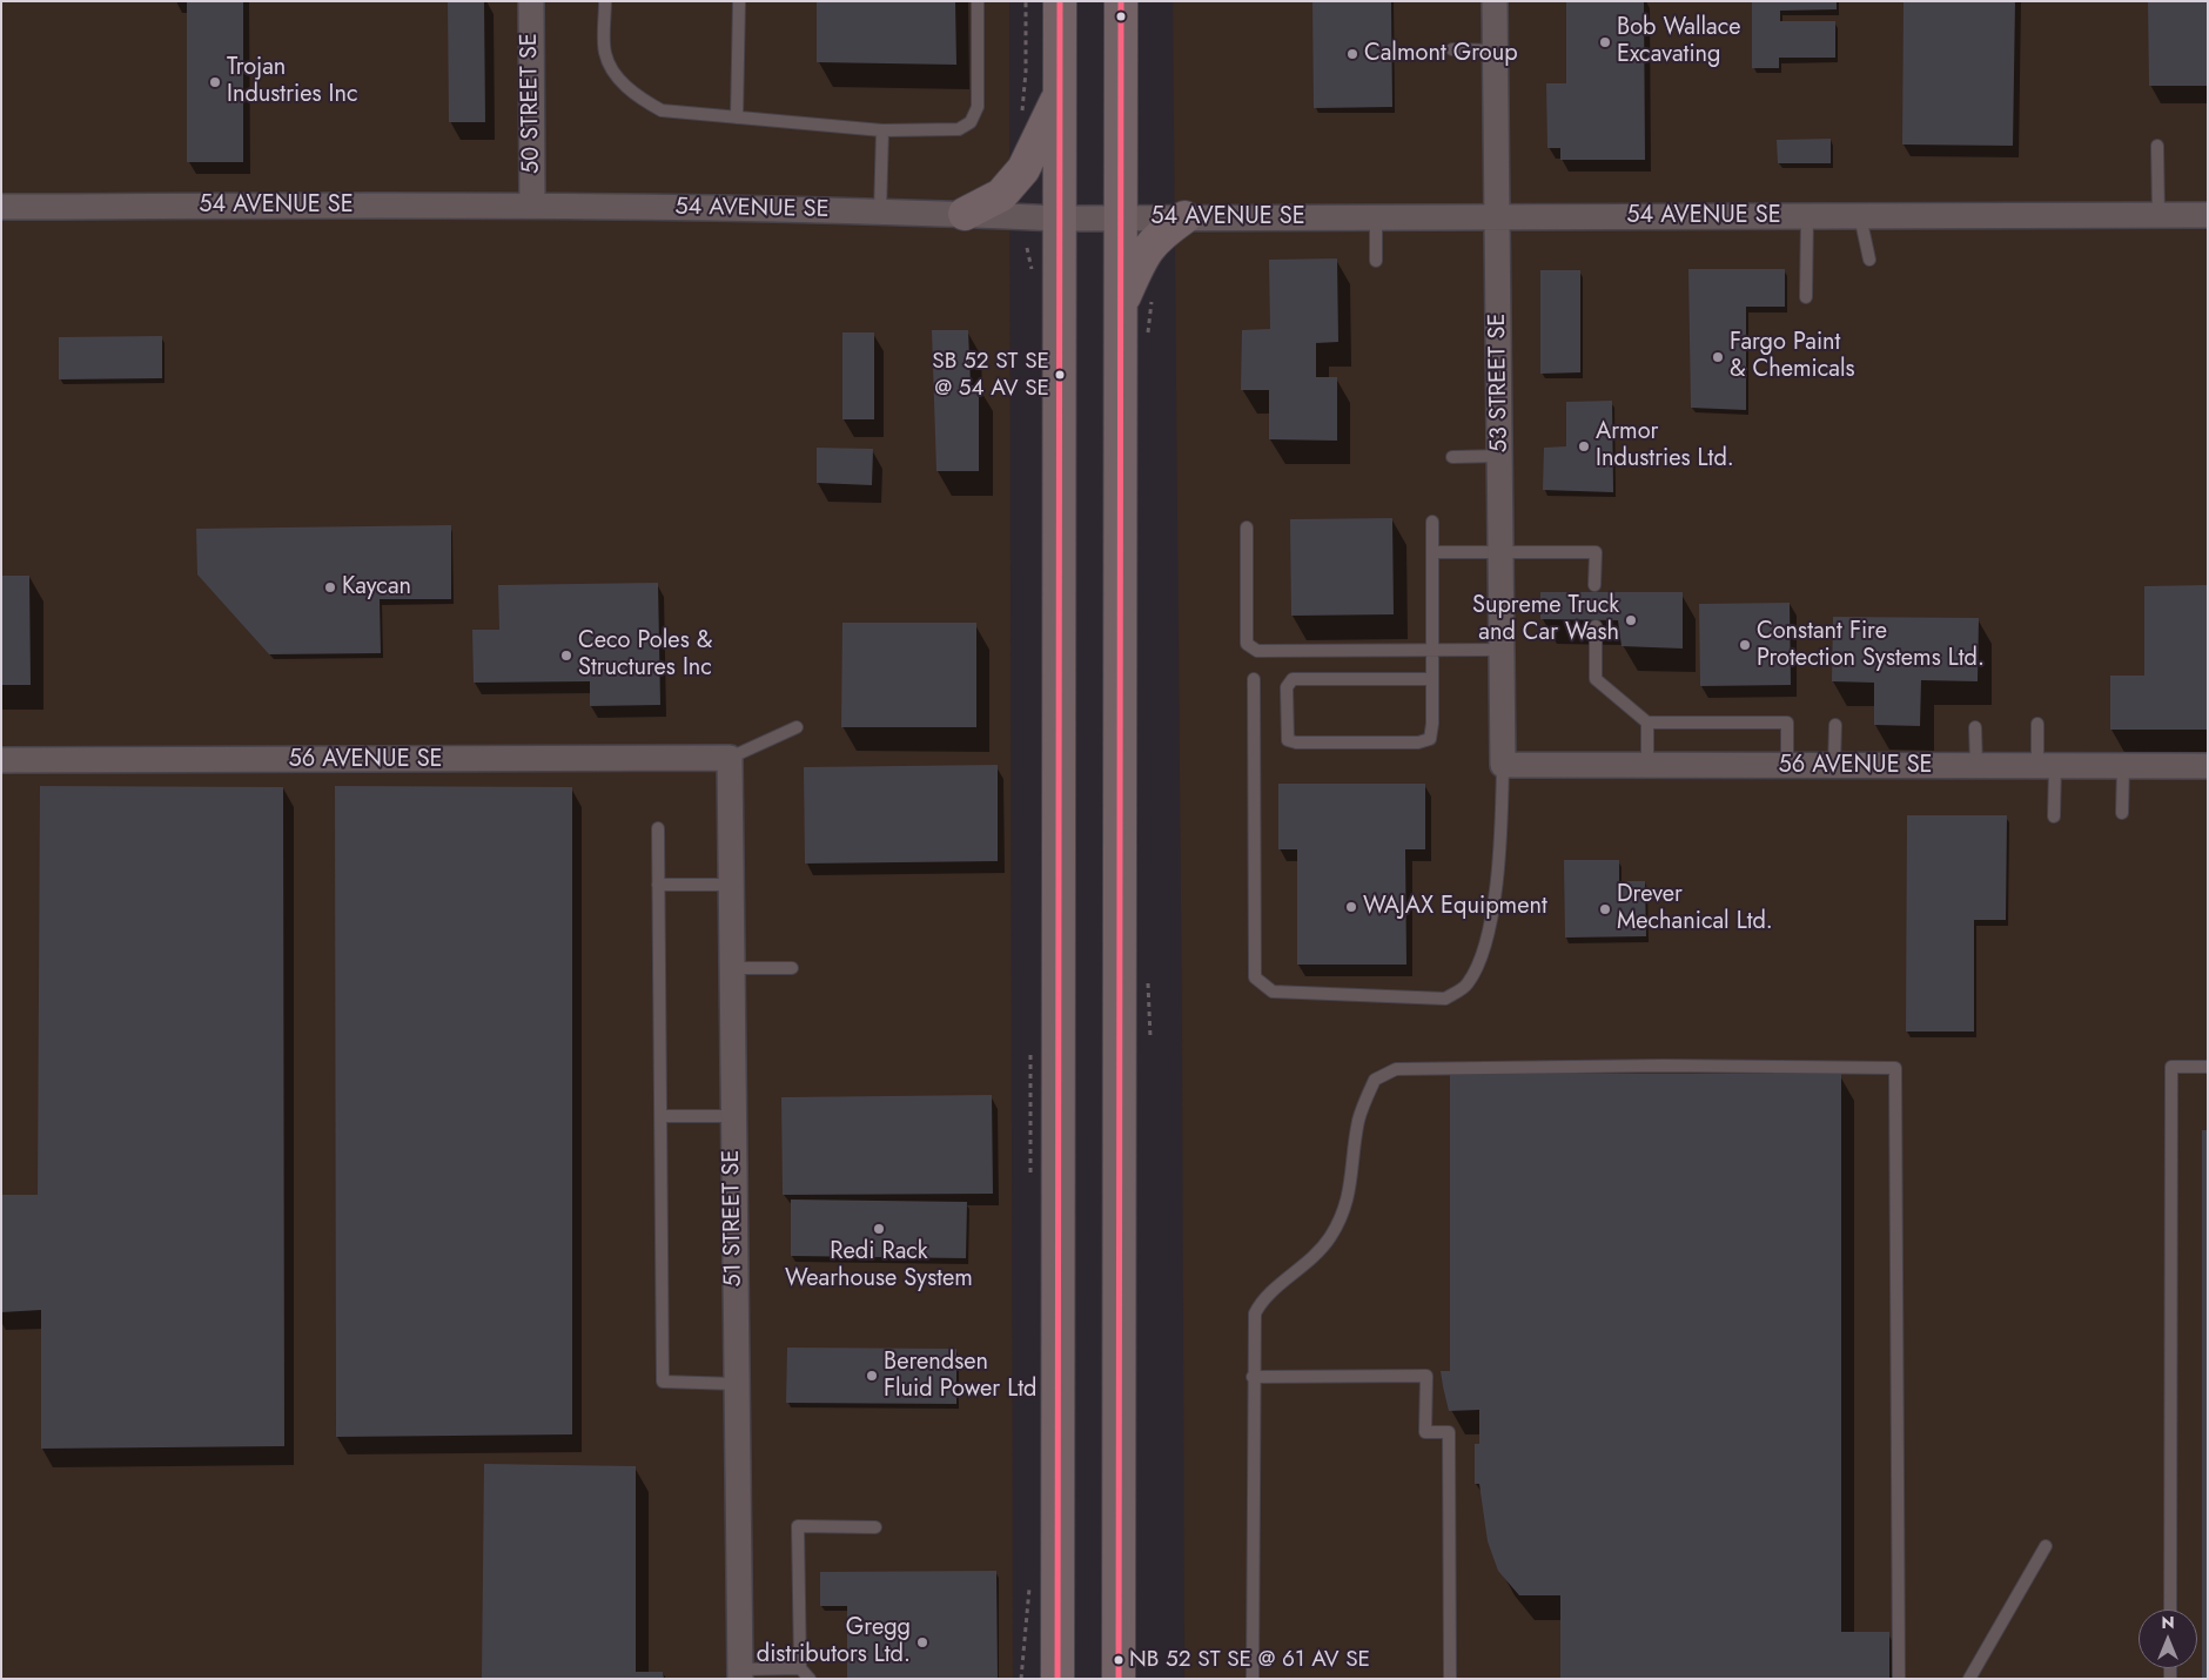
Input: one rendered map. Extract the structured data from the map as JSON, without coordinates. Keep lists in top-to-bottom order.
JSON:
{
  "streets": {
    "street": [
      "50 STREET SE",
      "54 AVENUE SE",
      "53 STREET SE",
      "56 AVENUE SE",
      "51 STREET SE"
    ]
  },
  "crossings": [
    ["50 STREET SE", "54 AVENUE SE"],
    ["54 AVENUE SE", "53 STREET SE"],
    ["53 STREET SE", "56 AVENUE SE"],
    ["56 AVENUE SE", "51 STREET SE"]
  ],
  "places": [
    "Bob Wallace Excavating",
    "Calmont Group",
    "Trojan Industries Inc",
    "Fargo Paint & Chemicals",
    "SB 52 ST SE @ 54 AV SE",
    "Armor Industries Ltd.",
    "Kaycan",
    "Supreme Truck and Car Wash",
    "Constant Fire Protection Systems Ltd.",
    "Ceco Poles & Structures Inc",
    "WAJAX Equipment",
    "Drever Mechanical Ltd.",
    "Redi Rack Wearhouse System",
    "Berendsen Fluid Power Ltd",
    "Gregg distributors Ltd.",
    "NB 52 ST SE @ 61 AV SE"
  ],
  "north": "top"
}
